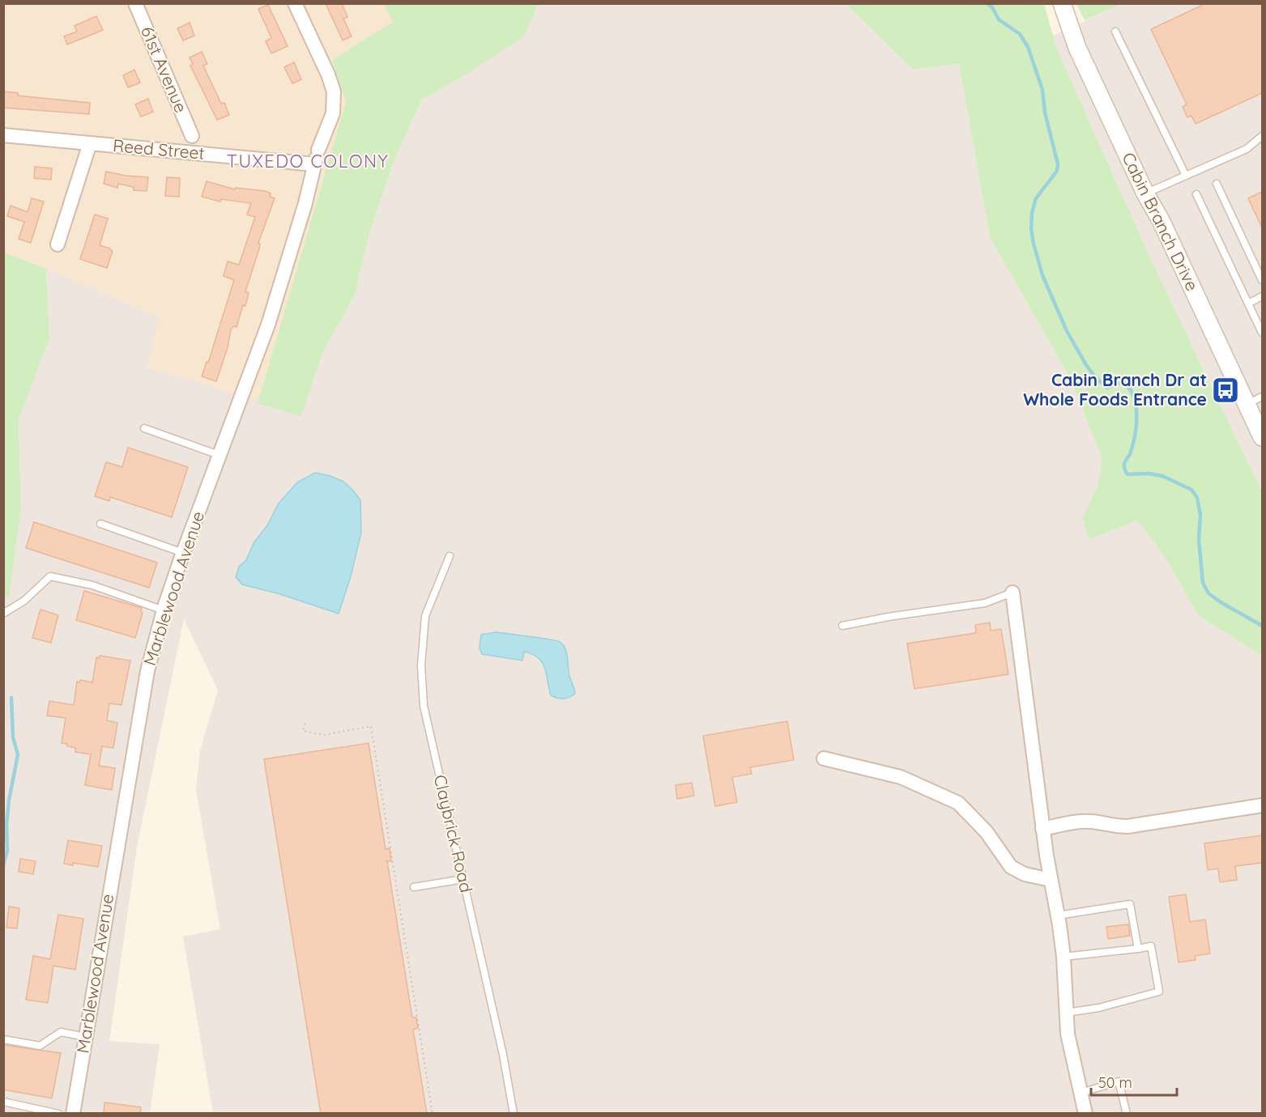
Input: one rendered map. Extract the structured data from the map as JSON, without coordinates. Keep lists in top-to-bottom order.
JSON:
{
  "streets": {
    "street": [
      "61st Avenue",
      "Reed Street",
      "Cabin Branch Drive",
      "Marblewood Avenue"
    ],
    "lane": ["Claybrick Road"]
  },
  "crossings": [
    ["Reed Street", "Marblewood Avenue"]
  ],
  "districts": ["TUXEDO COLONY"],
  "places": {
    "bus stop": ["Cabin Branch Dr at Whole Foods Entrance"]
  },
  "scale_bar": "50 m"
}
